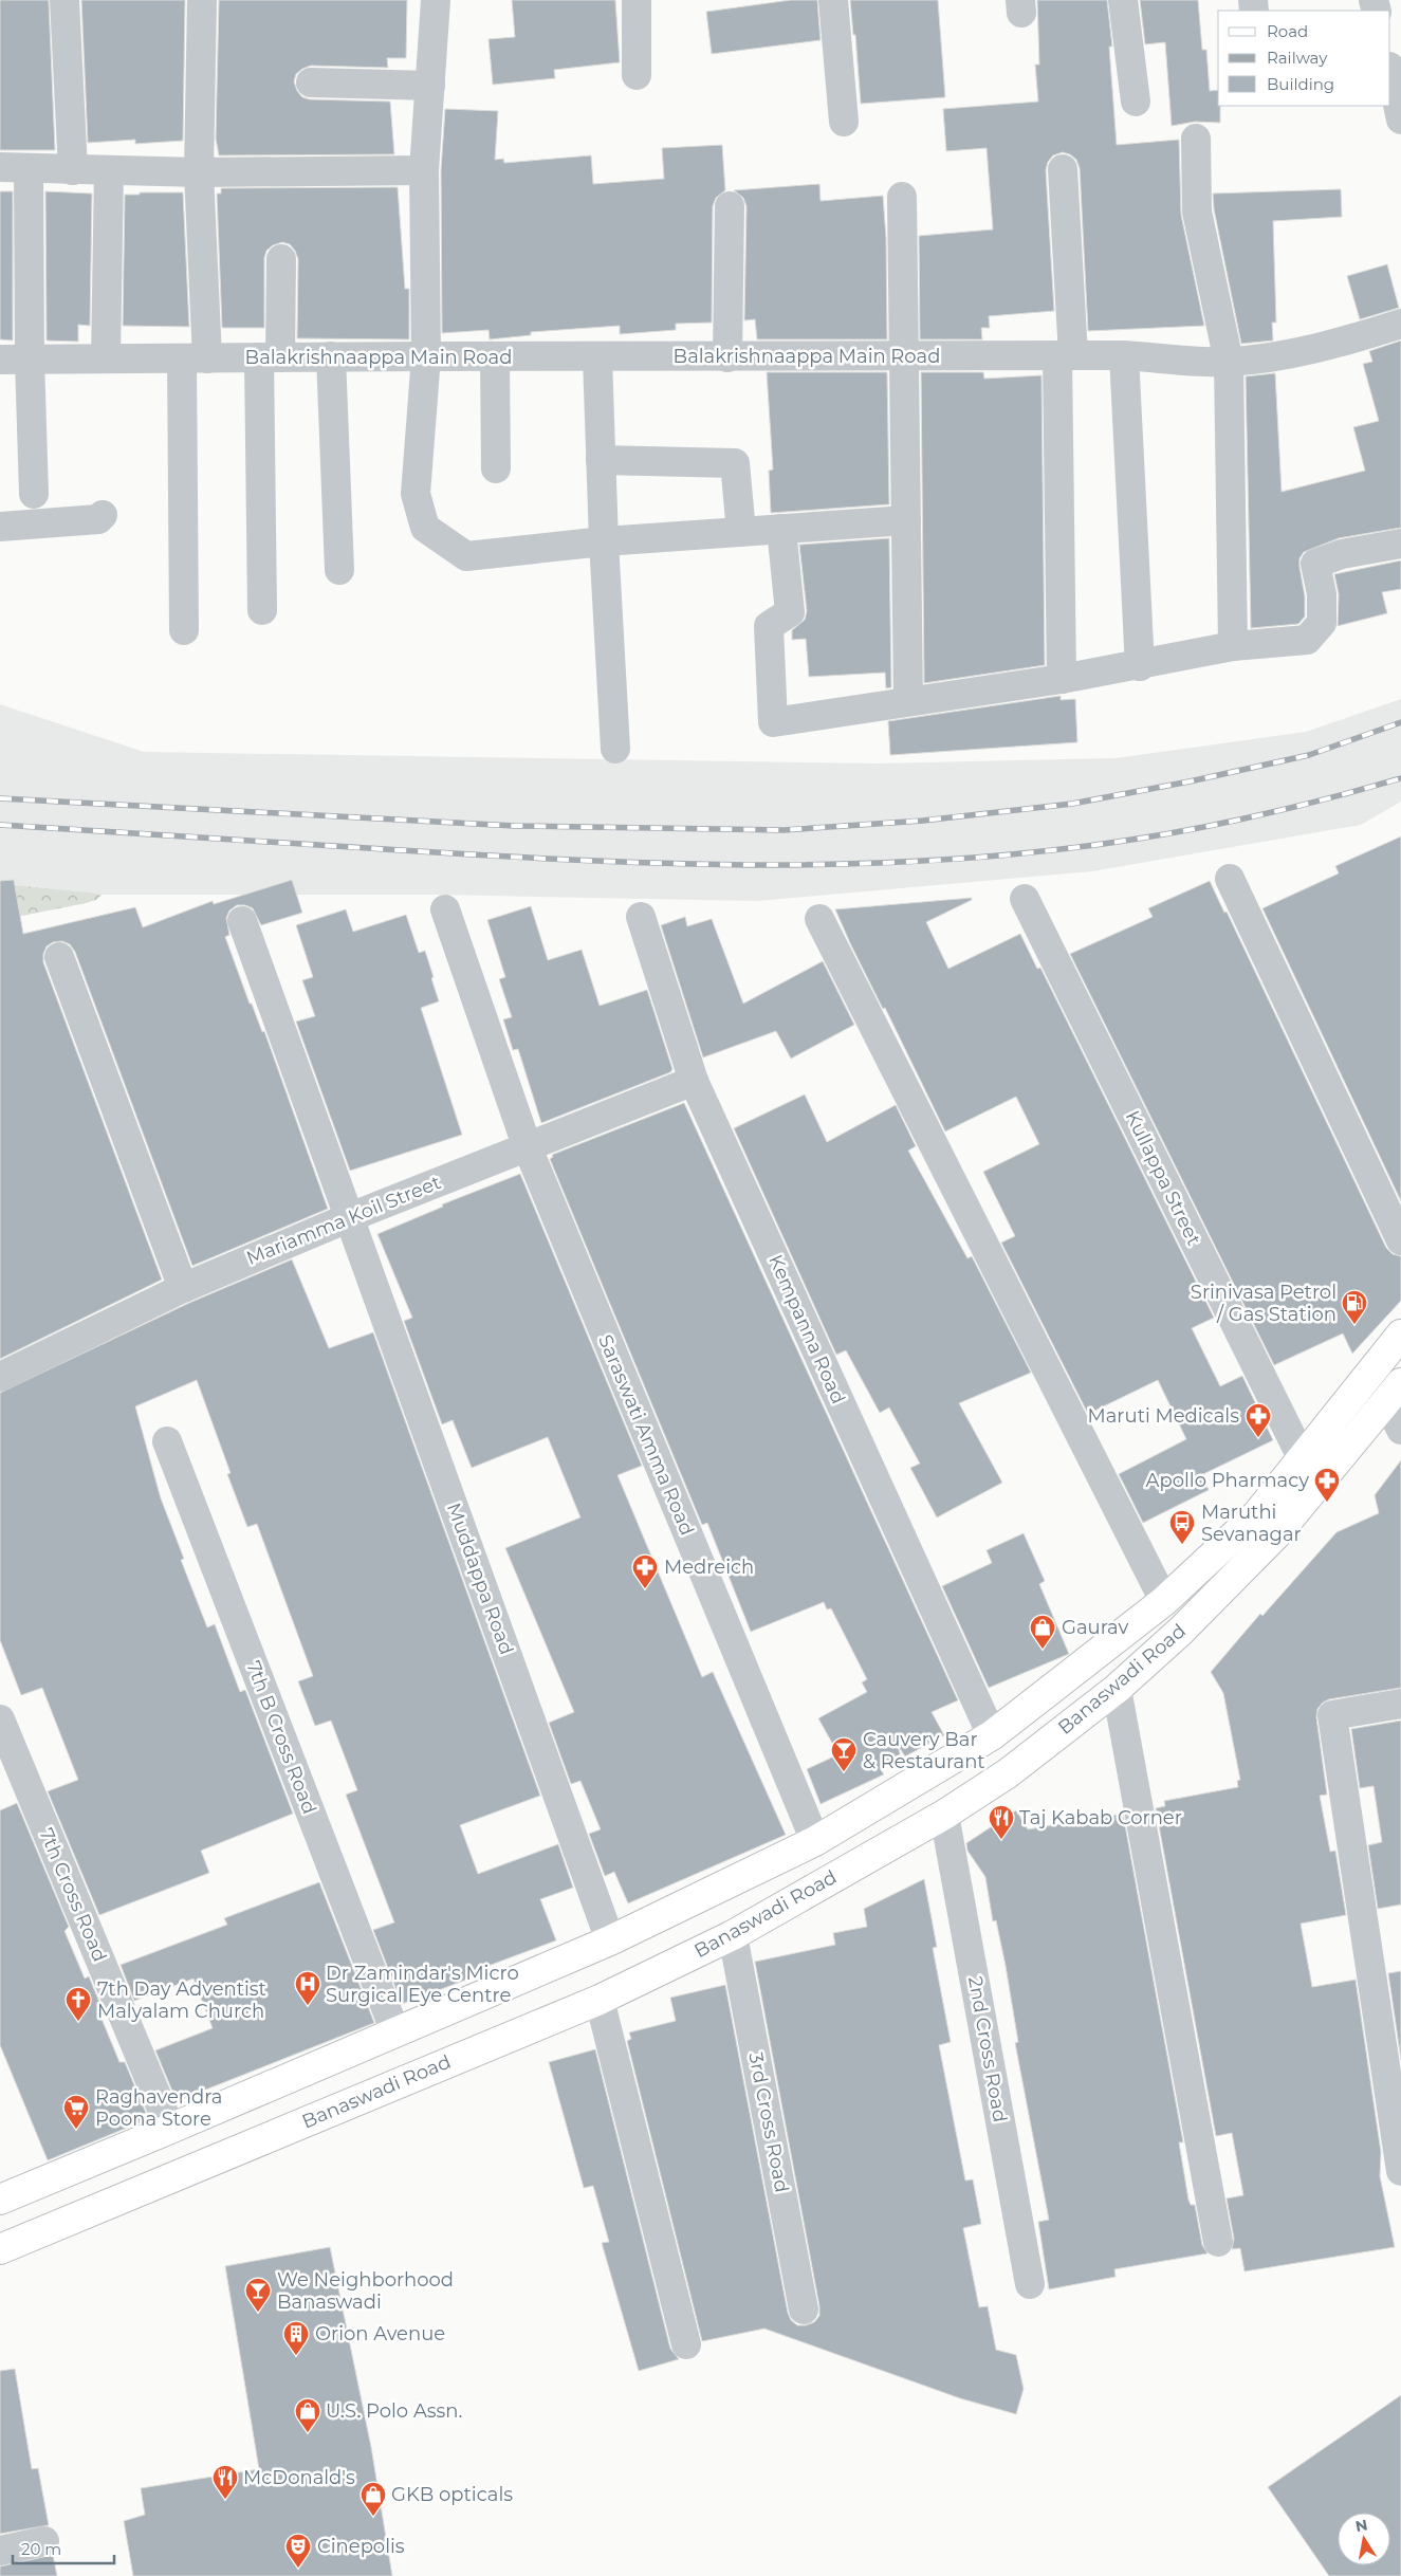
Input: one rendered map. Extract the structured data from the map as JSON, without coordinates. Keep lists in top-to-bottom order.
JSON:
{
  "streets": {
    "main road": ["Banaswadi Road"],
    "street": [
      "Balakrishnaappa Main Road",
      "Kullappa Street",
      "Mariamma Koil Street",
      "Kempanna Road",
      "Saraswati Amma Road",
      "Muddappa Road",
      "7th B Cross Road",
      "7th Cross Road",
      "2nd Cross Road",
      "3rd Cross Road"
    ]
  },
  "crossings": [
    ["Kullappa Street", "Banaswadi Road"],
    ["Mariamma Koil Street", "Kempanna Road"],
    ["Mariamma Koil Street", "Saraswati Amma Road"],
    ["Mariamma Koil Street", "Muddappa Road"],
    ["Kempanna Road", "Banaswadi Road"],
    ["Saraswati Amma Road", "Banaswadi Road"],
    ["Muddappa Road", "Banaswadi Road"],
    ["Banaswadi Road", "7th B Cross Road"],
    ["Banaswadi Road", "7th Cross Road"],
    ["Banaswadi Road", "2nd Cross Road"],
    ["Banaswadi Road", "3rd Cross Road"]
  ],
  "places": {
    "fuel station": ["Srinivasa Petrol / Gas Station"],
    "pharmacy": ["Maruti Medicals", "Apollo Pharmacy", "Medreich"],
    "bus stop": ["Maruthi Sevanagar"],
    "shop": ["Gaurav", "U.S. Polo Assn.", "GKB opticals"],
    "bar": ["Cauvery Bar & Restaurant", "We Neighborhood Banaswadi"],
    "restaurant": ["Taj Kabab Corner", "McDonald's"],
    "hospital": ["Dr Zamindar's Micro Surgical Eye Centre"],
    "church": ["7th Day Adventist Malyalam Church"],
    "supermarket": ["Raghavendra Poona Store"],
    "building": ["Orion Avenue"],
    "theatre": ["Cinepolis"]
  },
  "legend": ["Road", "Railway", "Building"],
  "scale_bar": "20 m",
  "north": "top"
}
